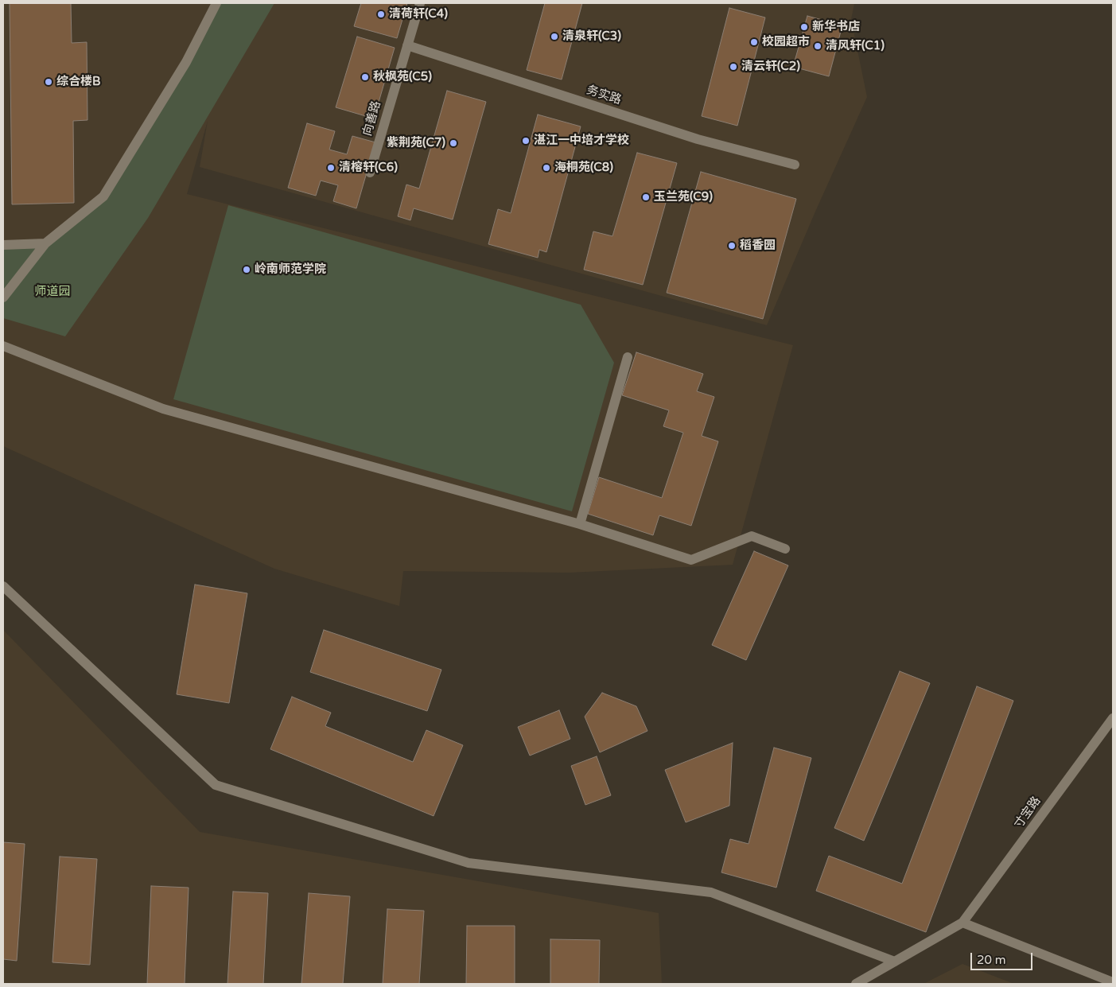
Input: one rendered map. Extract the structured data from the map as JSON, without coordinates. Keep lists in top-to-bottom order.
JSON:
{
  "streets": {
    "street": ["务实路", "向善路", "寸宝路"]
  },
  "crossings": [
    ["务实路", "向善路"]
  ],
  "parks": ["师道园"],
  "places": [
    "清荷轩(C4)",
    "新华书店",
    "清泉轩(C3)",
    "校园超市",
    "清风轩(C1)",
    "清云轩(C2)",
    "秋枫苑(C5)",
    "综合楼B",
    "湛江一中培才学校",
    "紫荆苑(C7)",
    "清榕轩(C6)",
    "海桐苑(C8)",
    "玉兰苑(C9)",
    "稻香园",
    "岭南师范学院"
  ],
  "scale_bar": "20 m"
}
